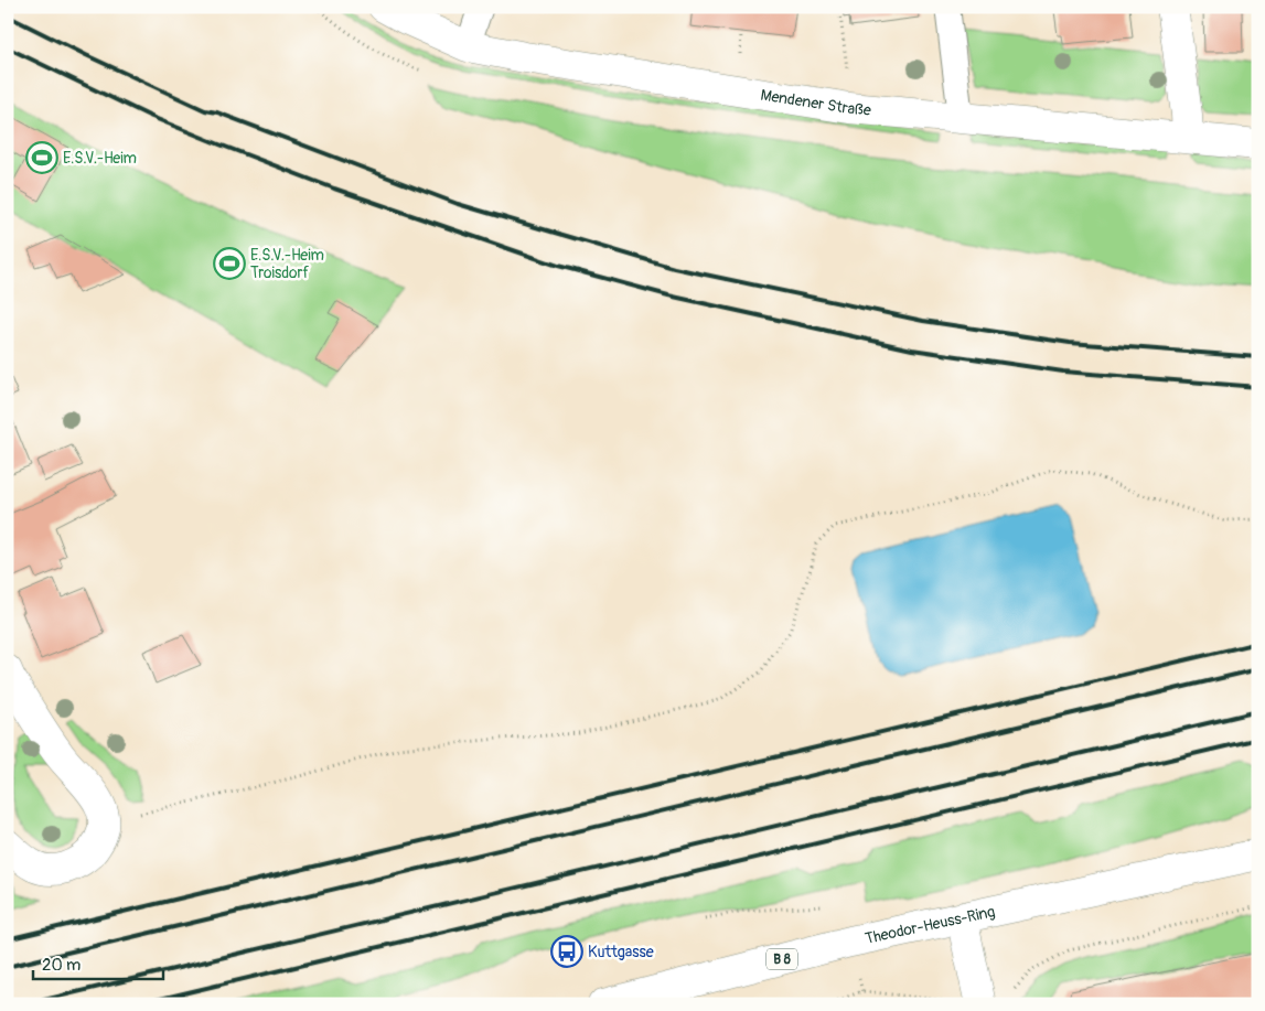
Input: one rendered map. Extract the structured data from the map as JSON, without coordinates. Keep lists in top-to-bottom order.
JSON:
{
  "streets": {
    "street": ["Mendener Straße", "Theodor-Heuss-Ring", "B 8"]
  },
  "places": {
    "sports": ["E.S.V.-Heim", "E.S.V.-Heim Troisdorf"],
    "bus stop": ["Kuttgasse"]
  },
  "scale_bar": "20 m"
}
